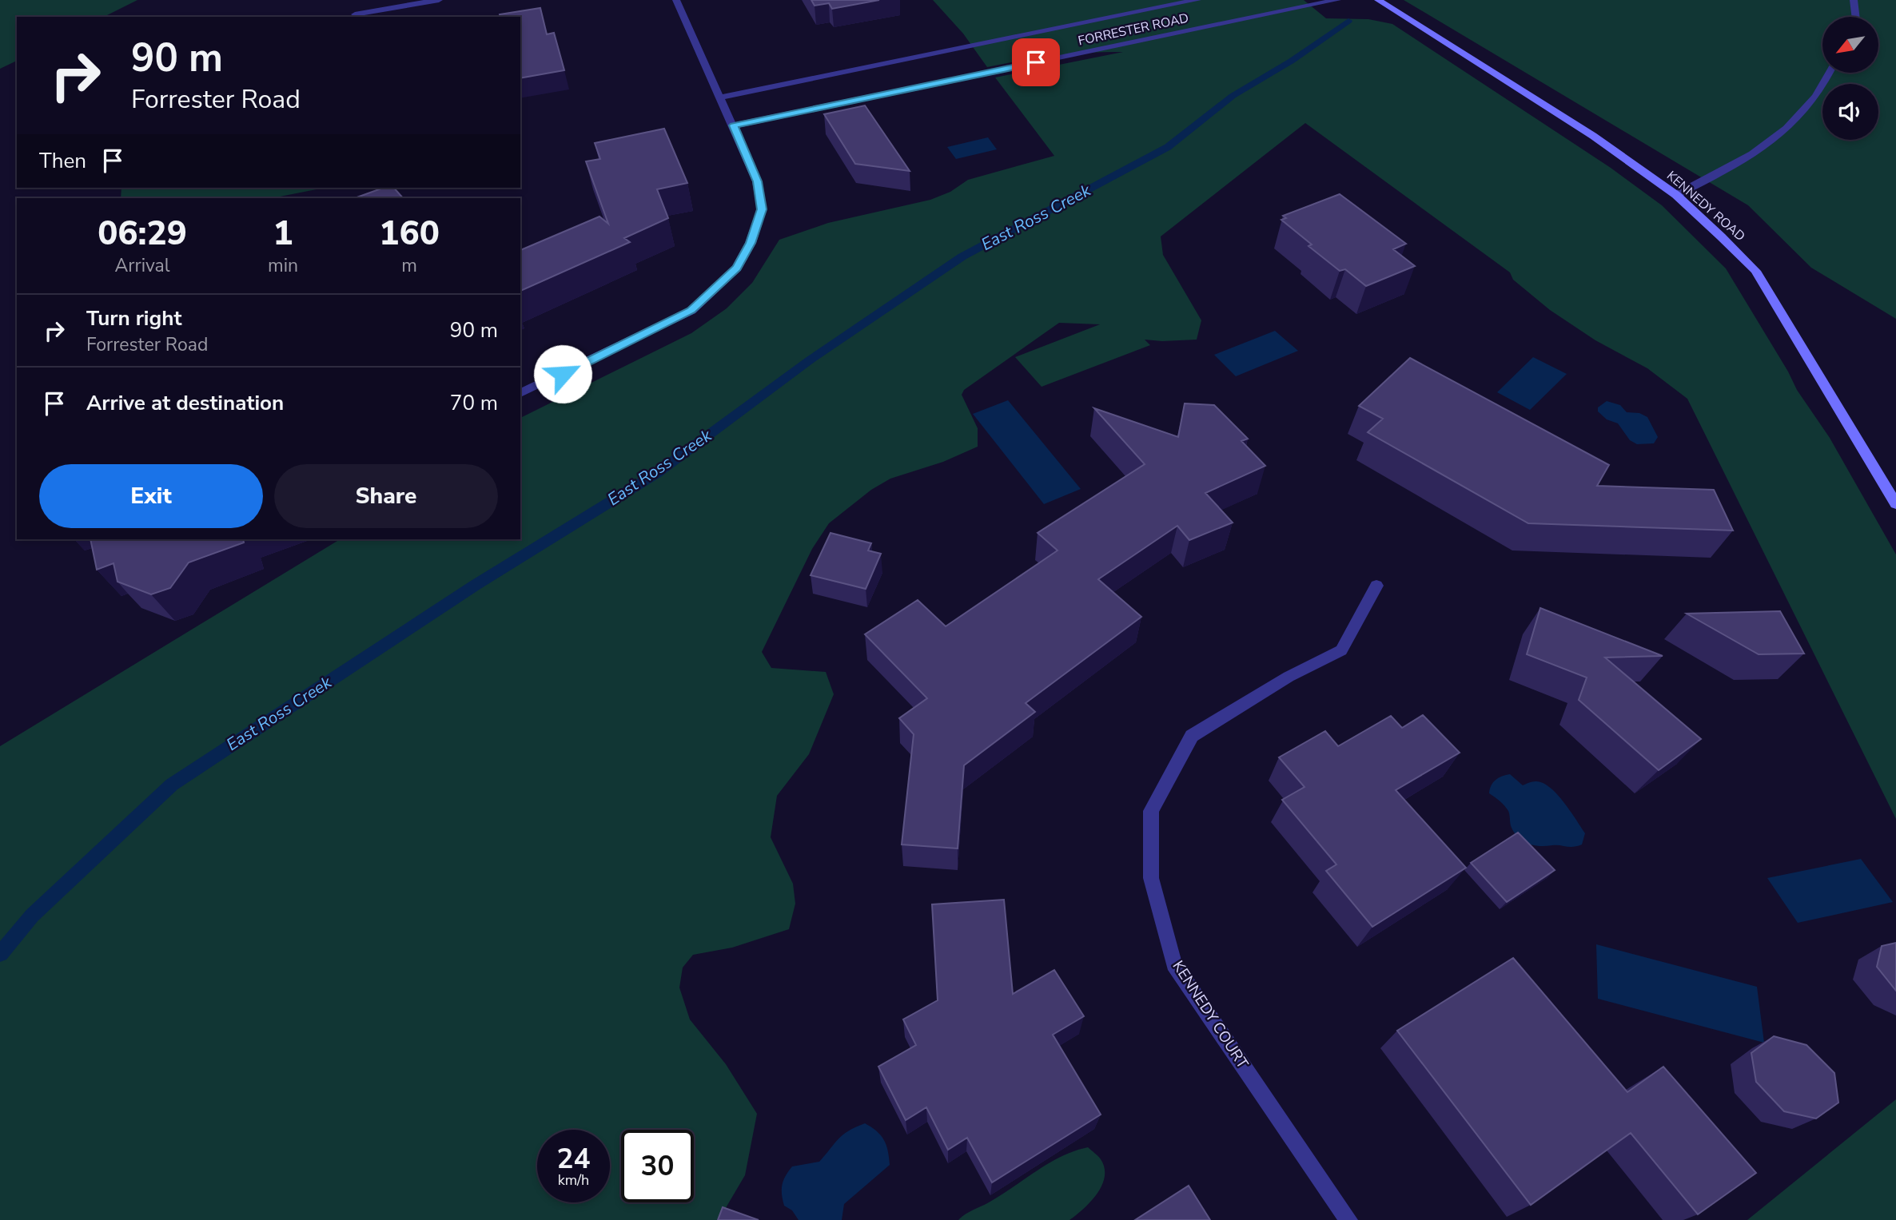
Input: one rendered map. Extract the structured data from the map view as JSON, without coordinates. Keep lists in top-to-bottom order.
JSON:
{
  "streets": {
    "street": ["FORRESTER ROAD", "KENNEDY ROAD", "KENNEDY COURT"]
  },
  "water": ["East Ross Creek"],
  "north": "bottom left",
  "page": {
    "turn": ["90 m", "Forrester Road"],
    "then": "Then",
    "eta": [
      "06:29",
      "Arrival",
      "1",
      "min",
      "160",
      "m"
    ],
    "list": [
      {
        "name": "Turn right",
        "note": "Forrester Road",
        "value": "90 m"
      },
      {
        "name": "Arrive at destination",
        "value": "70 m"
      }
    ],
    "buttons": ["Exit", "Share"],
    "speed": "24 km/h",
    "limit": "30"
  }
}
